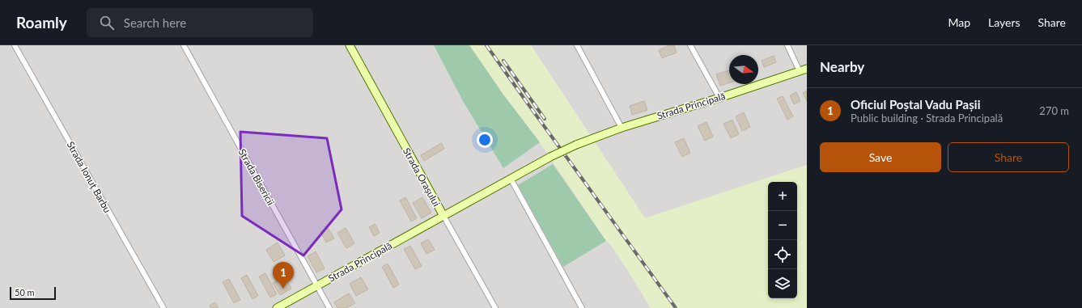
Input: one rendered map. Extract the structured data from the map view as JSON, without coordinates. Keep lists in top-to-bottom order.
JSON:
{
  "streets": {
    "main road": ["Strada Principală", "Strada Orașului"],
    "street": ["Strada Ionuț Barbu", "Strada Bisericii"]
  },
  "crossings": [
    ["Strada Principală", "Strada Bisericii"],
    ["Strada Principală", "Strada Orașului"]
  ],
  "scale_bar": "50 m",
  "north": "right",
  "page": {
    "header": "Roamly",
    "search": "Search here",
    "nav": ["Map", "Layers", "Share"],
    "heading": "Nearby",
    "list": [
      {
        "mark": "1",
        "name": "Oficiul Poștal Vadu Pașii",
        "note": "Public building · Strada Principală",
        "value": "270 m"
      }
    ],
    "buttons": ["Save", "Share"],
    "map_buttons": ["+", "−"],
    "pins": "1",
    "scale": "50 m"
  }
}
